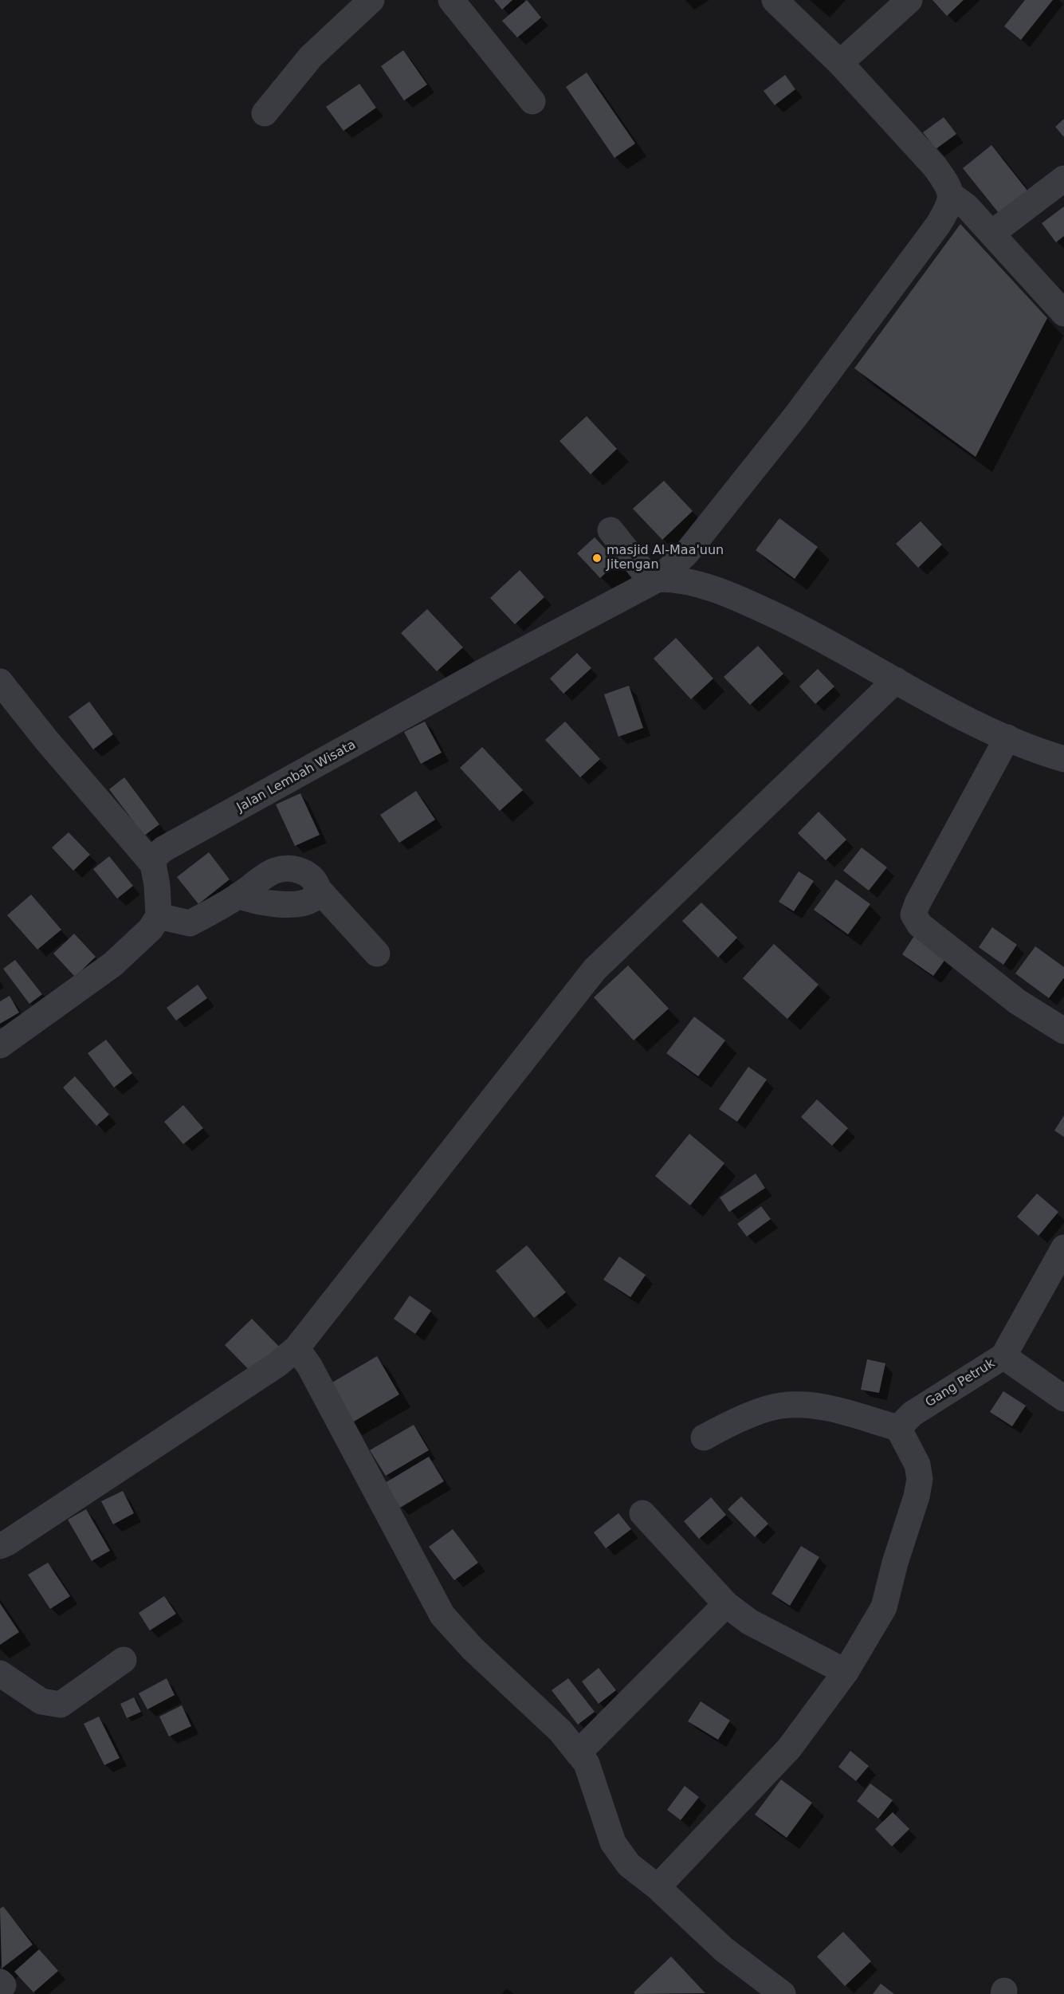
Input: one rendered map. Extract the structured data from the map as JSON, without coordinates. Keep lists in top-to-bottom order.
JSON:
{
  "streets": {
    "street": ["Jalan Lembah Wisata", "Gang Petruk"]
  },
  "places": ["masjid Al-Maa'uun Jitengan"]
}
